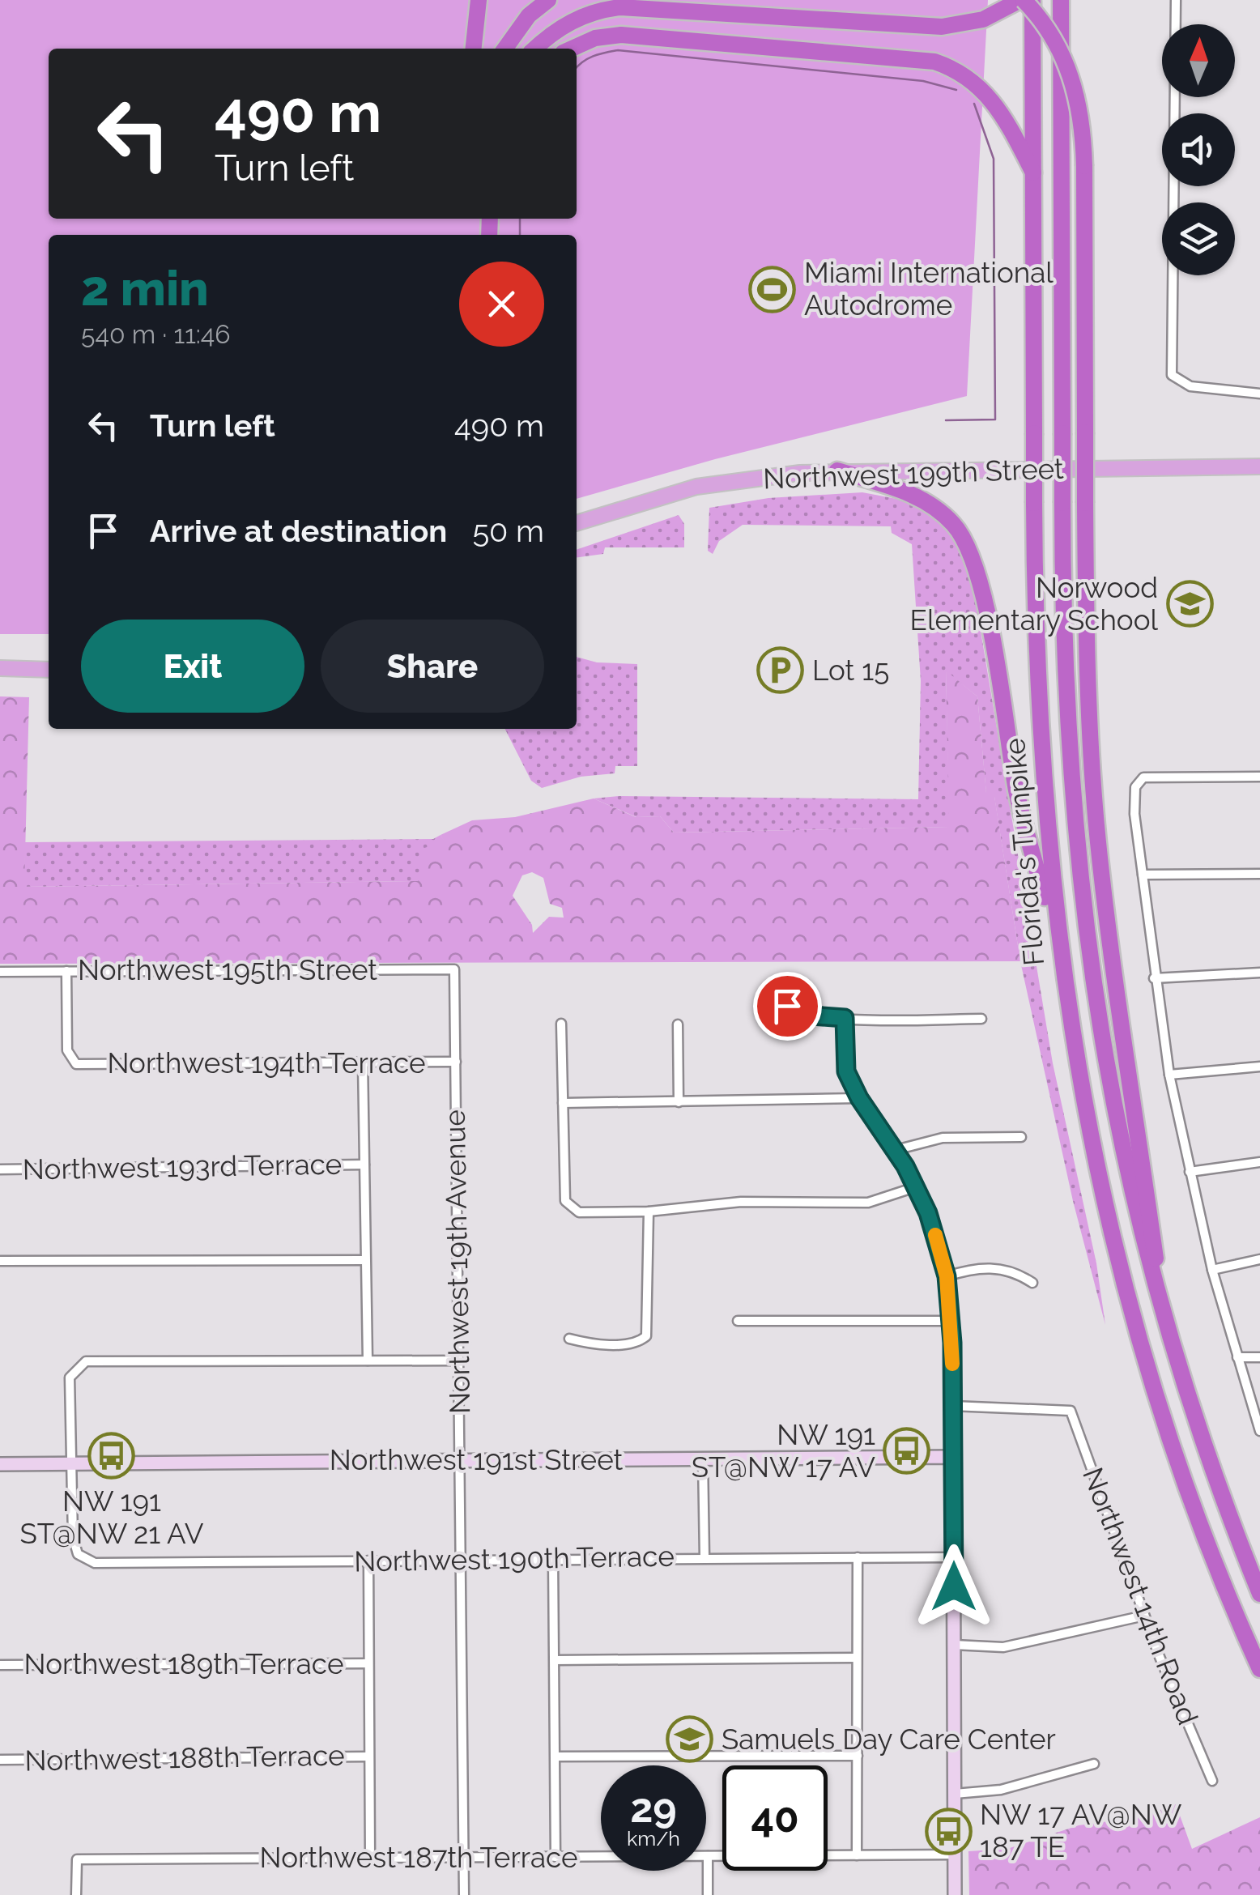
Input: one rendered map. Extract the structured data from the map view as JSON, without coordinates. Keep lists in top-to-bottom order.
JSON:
{
  "streets": {
    "highway": ["Florida's Turnpike"],
    "main road": ["Northwest 199th Street"],
    "street": [
      "Northwest 195th Street",
      "Northwest 194th Terrace",
      "Northwest 193rd Terrace",
      "Northwest 19th Avenue",
      "Northwest 191st Street",
      "Northwest 190th Terrace",
      "Northwest 14th Road",
      "Northwest 189th Terrace",
      "Northwest 188th Terrace",
      "Northwest 187th Terrace"
    ]
  },
  "crossings": [
    ["Northwest 195th Street", "Northwest 194th Terrace"],
    ["Northwest 195th Street", "Northwest 19th Avenue"],
    ["Northwest 194th Terrace", "Northwest 19th Avenue"],
    ["Northwest 19th Avenue", "Northwest 191st Street"],
    ["Northwest 19th Avenue", "Northwest 190th Terrace"],
    ["Northwest 19th Avenue", "Northwest 187th Terrace"],
    ["Northwest 191st Street", "Northwest 190th Terrace"]
  ],
  "places": {
    "sports": ["Miami International Autodrome"],
    "school or university": ["Norwood Elementary School", "Samuels Day Care Center"],
    "parking": ["Lot 15"],
    "bus stop": ["NW 191 ST@NW 17 AV", "NW 191 ST@NW 21 AV", "NW 17 AV@NW 187 TE"]
  },
  "north": "top",
  "page": {
    "turn": ["490 m", "Turn left"],
    "heading": ["2 min", "540 m · 11:46"],
    "list": [
      {
        "name": "Turn left",
        "value": "490 m"
      },
      {
        "name": "Arrive at destination",
        "value": "50 m"
      }
    ],
    "buttons": ["Exit", "Share"],
    "speed": "29 km/h",
    "limit": "40"
  }
}
